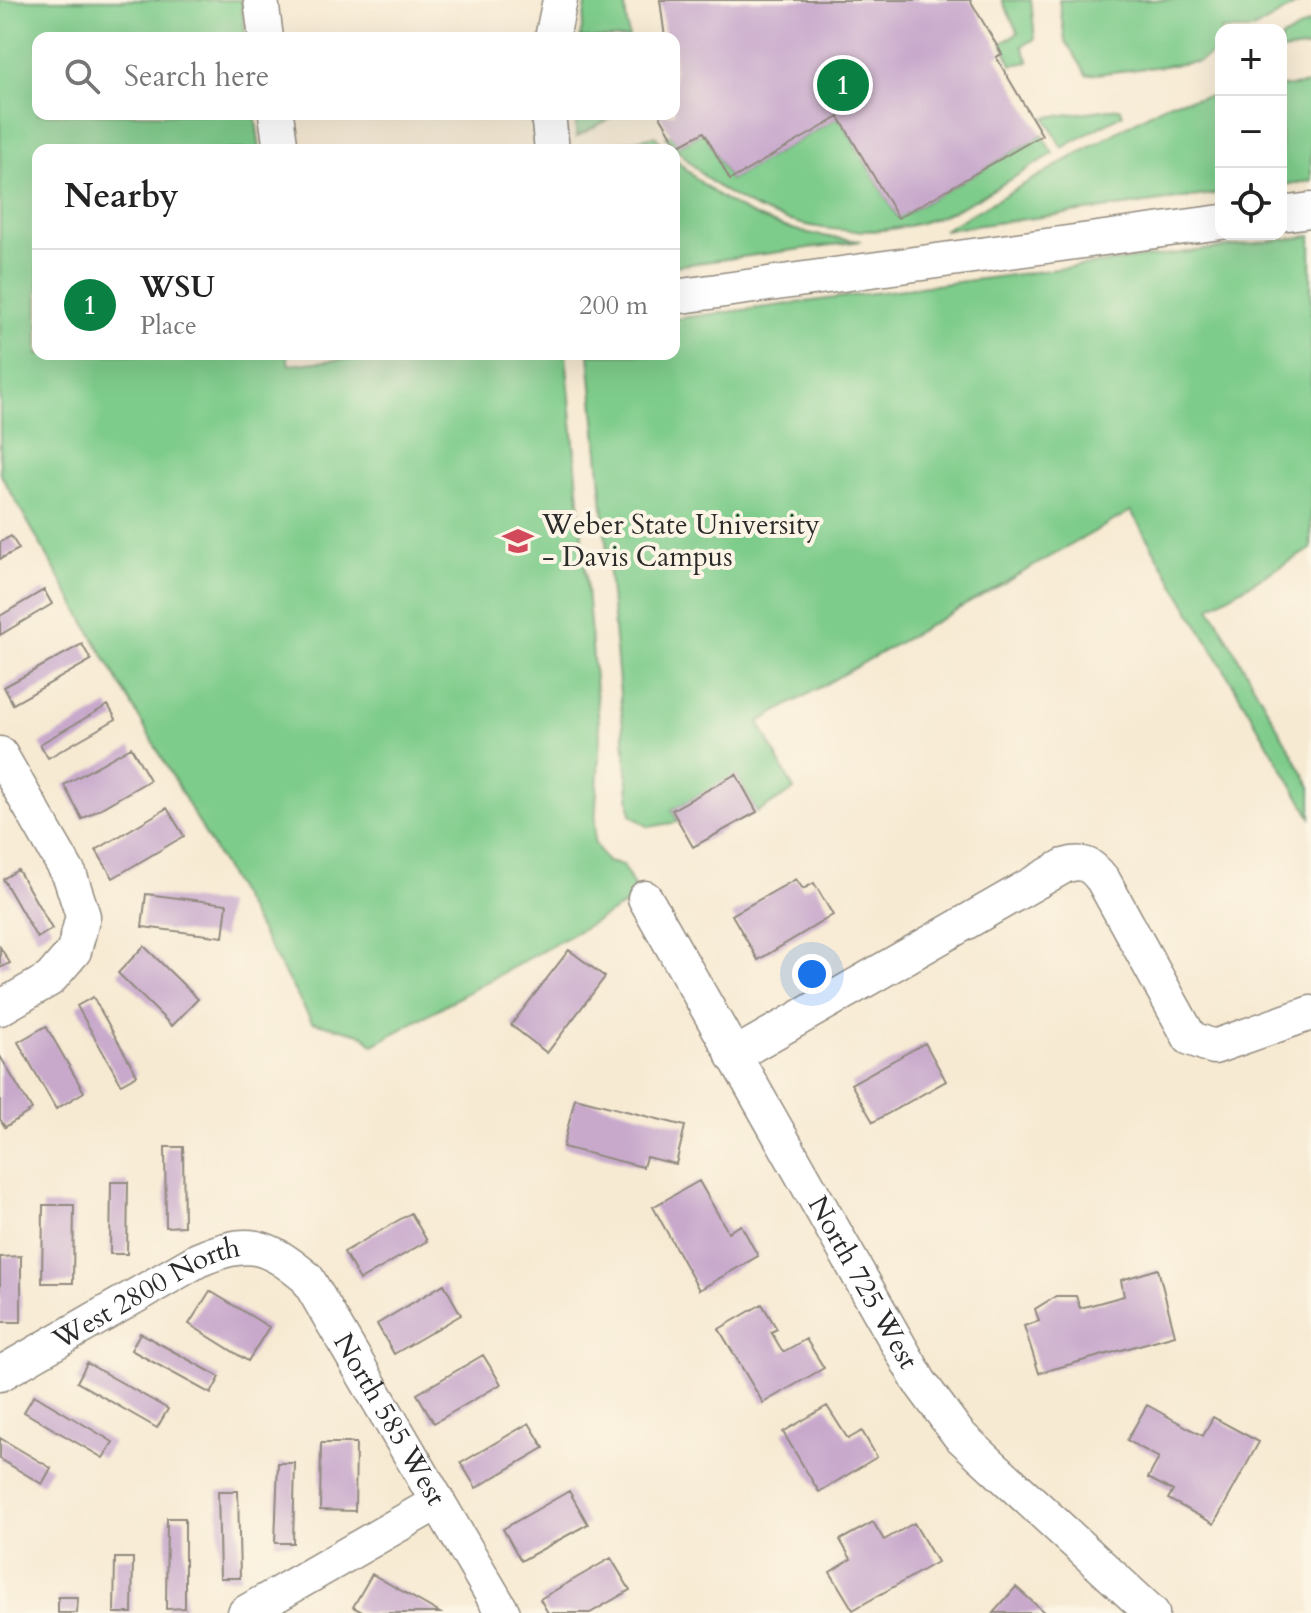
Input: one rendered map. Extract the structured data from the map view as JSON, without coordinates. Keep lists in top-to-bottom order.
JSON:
{
  "streets": {
    "street": ["North 725 West", "West 2800 North", "North 585 West"]
  },
  "crossings": [
    ["West 2800 North", "North 585 West"]
  ],
  "places": {
    "school or university": ["Weber State University - Davis Campus"]
  },
  "page": {
    "map_buttons": ["+", "−"],
    "search": "Search here",
    "pins": "1",
    "heading": "Nearby",
    "list": [
      {
        "mark": "1",
        "name": "WSU",
        "note": "Place",
        "value": "200 m"
      }
    ]
  }
}
